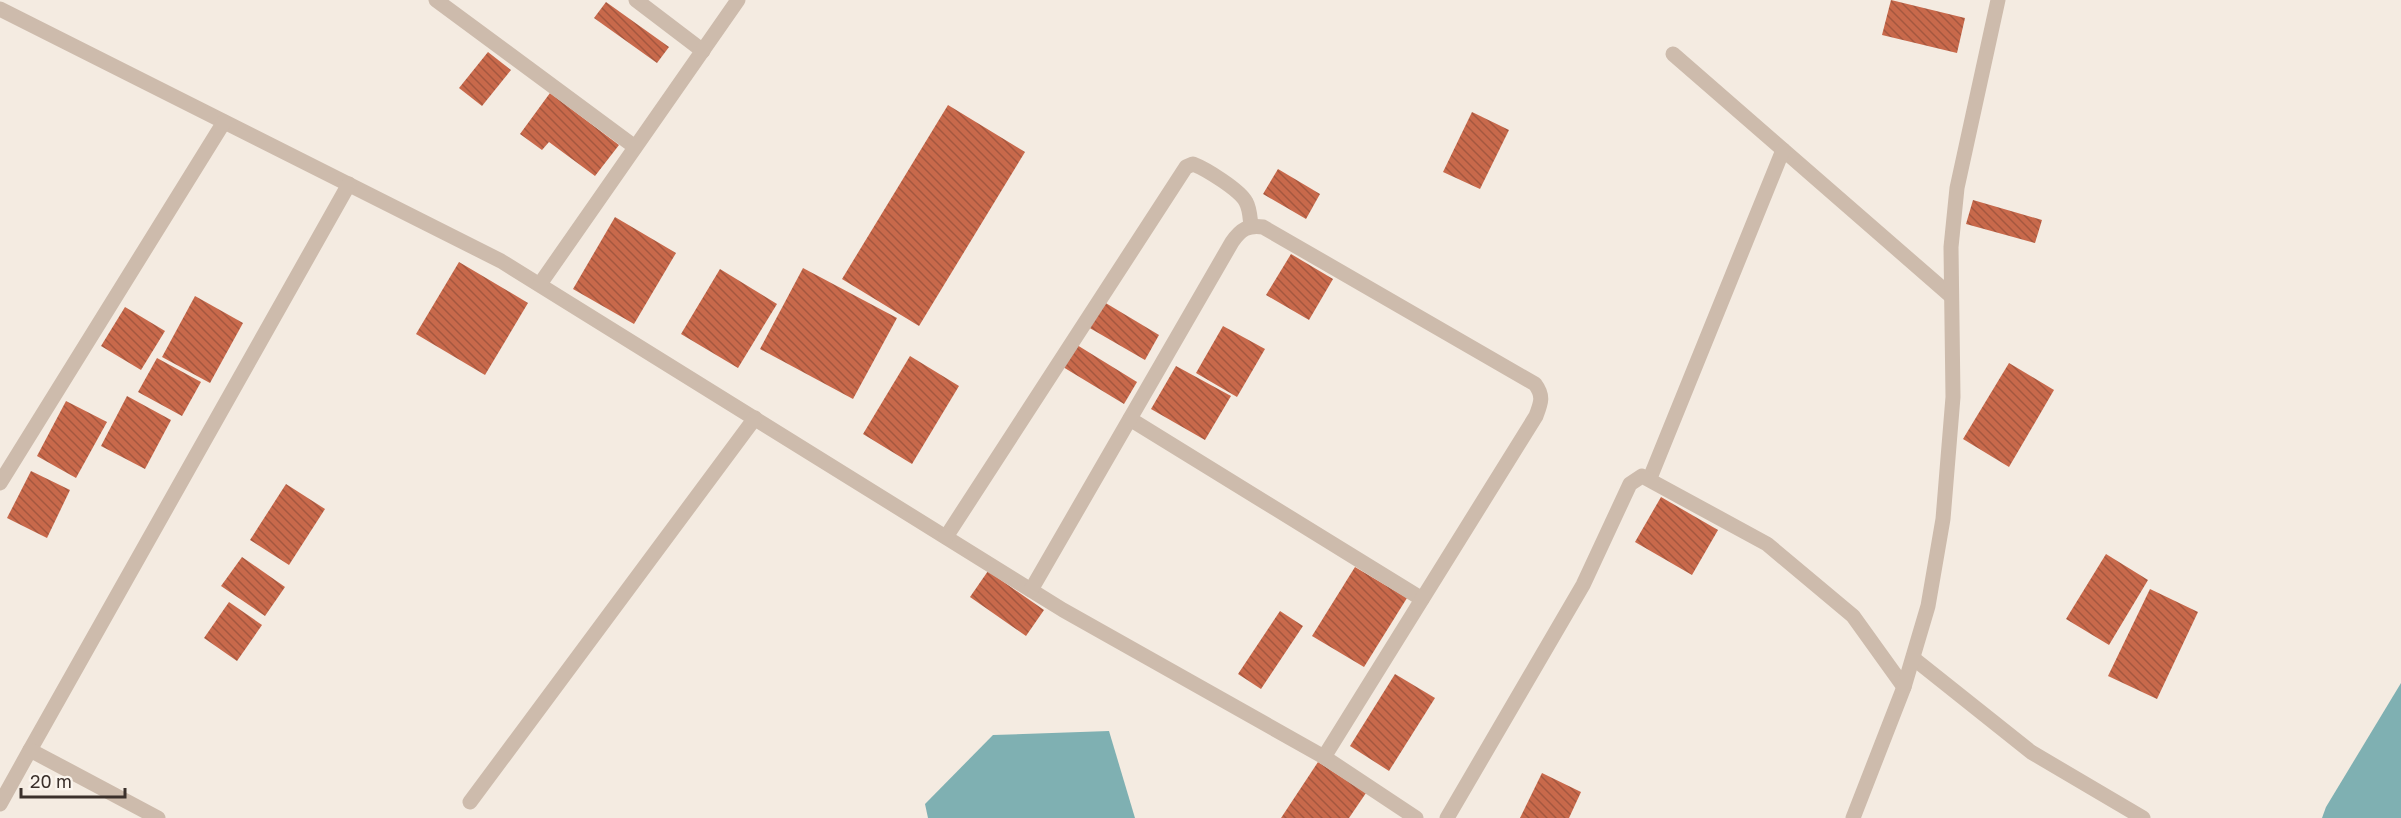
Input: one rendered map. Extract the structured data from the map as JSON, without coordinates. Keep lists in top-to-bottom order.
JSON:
{
  "scale_bar": "20 m"
}
